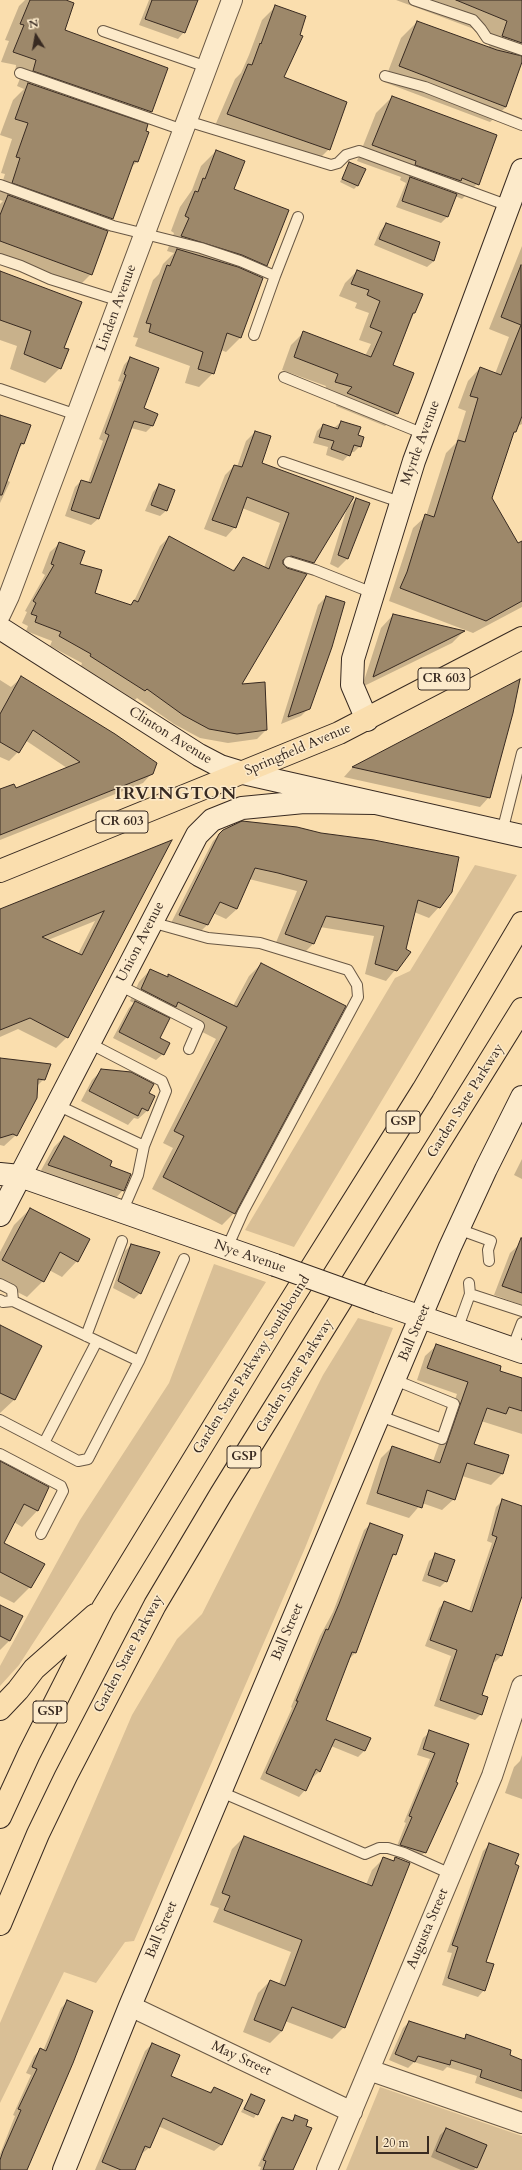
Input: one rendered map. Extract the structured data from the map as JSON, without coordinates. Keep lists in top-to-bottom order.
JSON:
{
  "streets": {
    "main road": [
      "Myrtle Avenue",
      "CR 603",
      "Clinton Avenue",
      "Springfield Avenue",
      "Union Avenue",
      "Garden State Parkway",
      "GSP",
      "Nye Avenue",
      "Ball Street",
      "Garden State Parkway Southbound"
    ],
    "street": ["Linden Avenue", "Augusta Street", "May Street"]
  },
  "crossings": [
    ["Myrtle Avenue", "Springfield Avenue"],
    ["Clinton Avenue", "Springfield Avenue"],
    ["Clinton Avenue", "Union Avenue"],
    ["Union Avenue", "Nye Avenue"],
    ["Nye Avenue", "Ball Street"],
    ["Ball Street", "May Street"],
    ["Augusta Street", "May Street"]
  ],
  "districts": ["IRVINGTON"],
  "scale_bar": "20 m",
  "north": "top"
}
